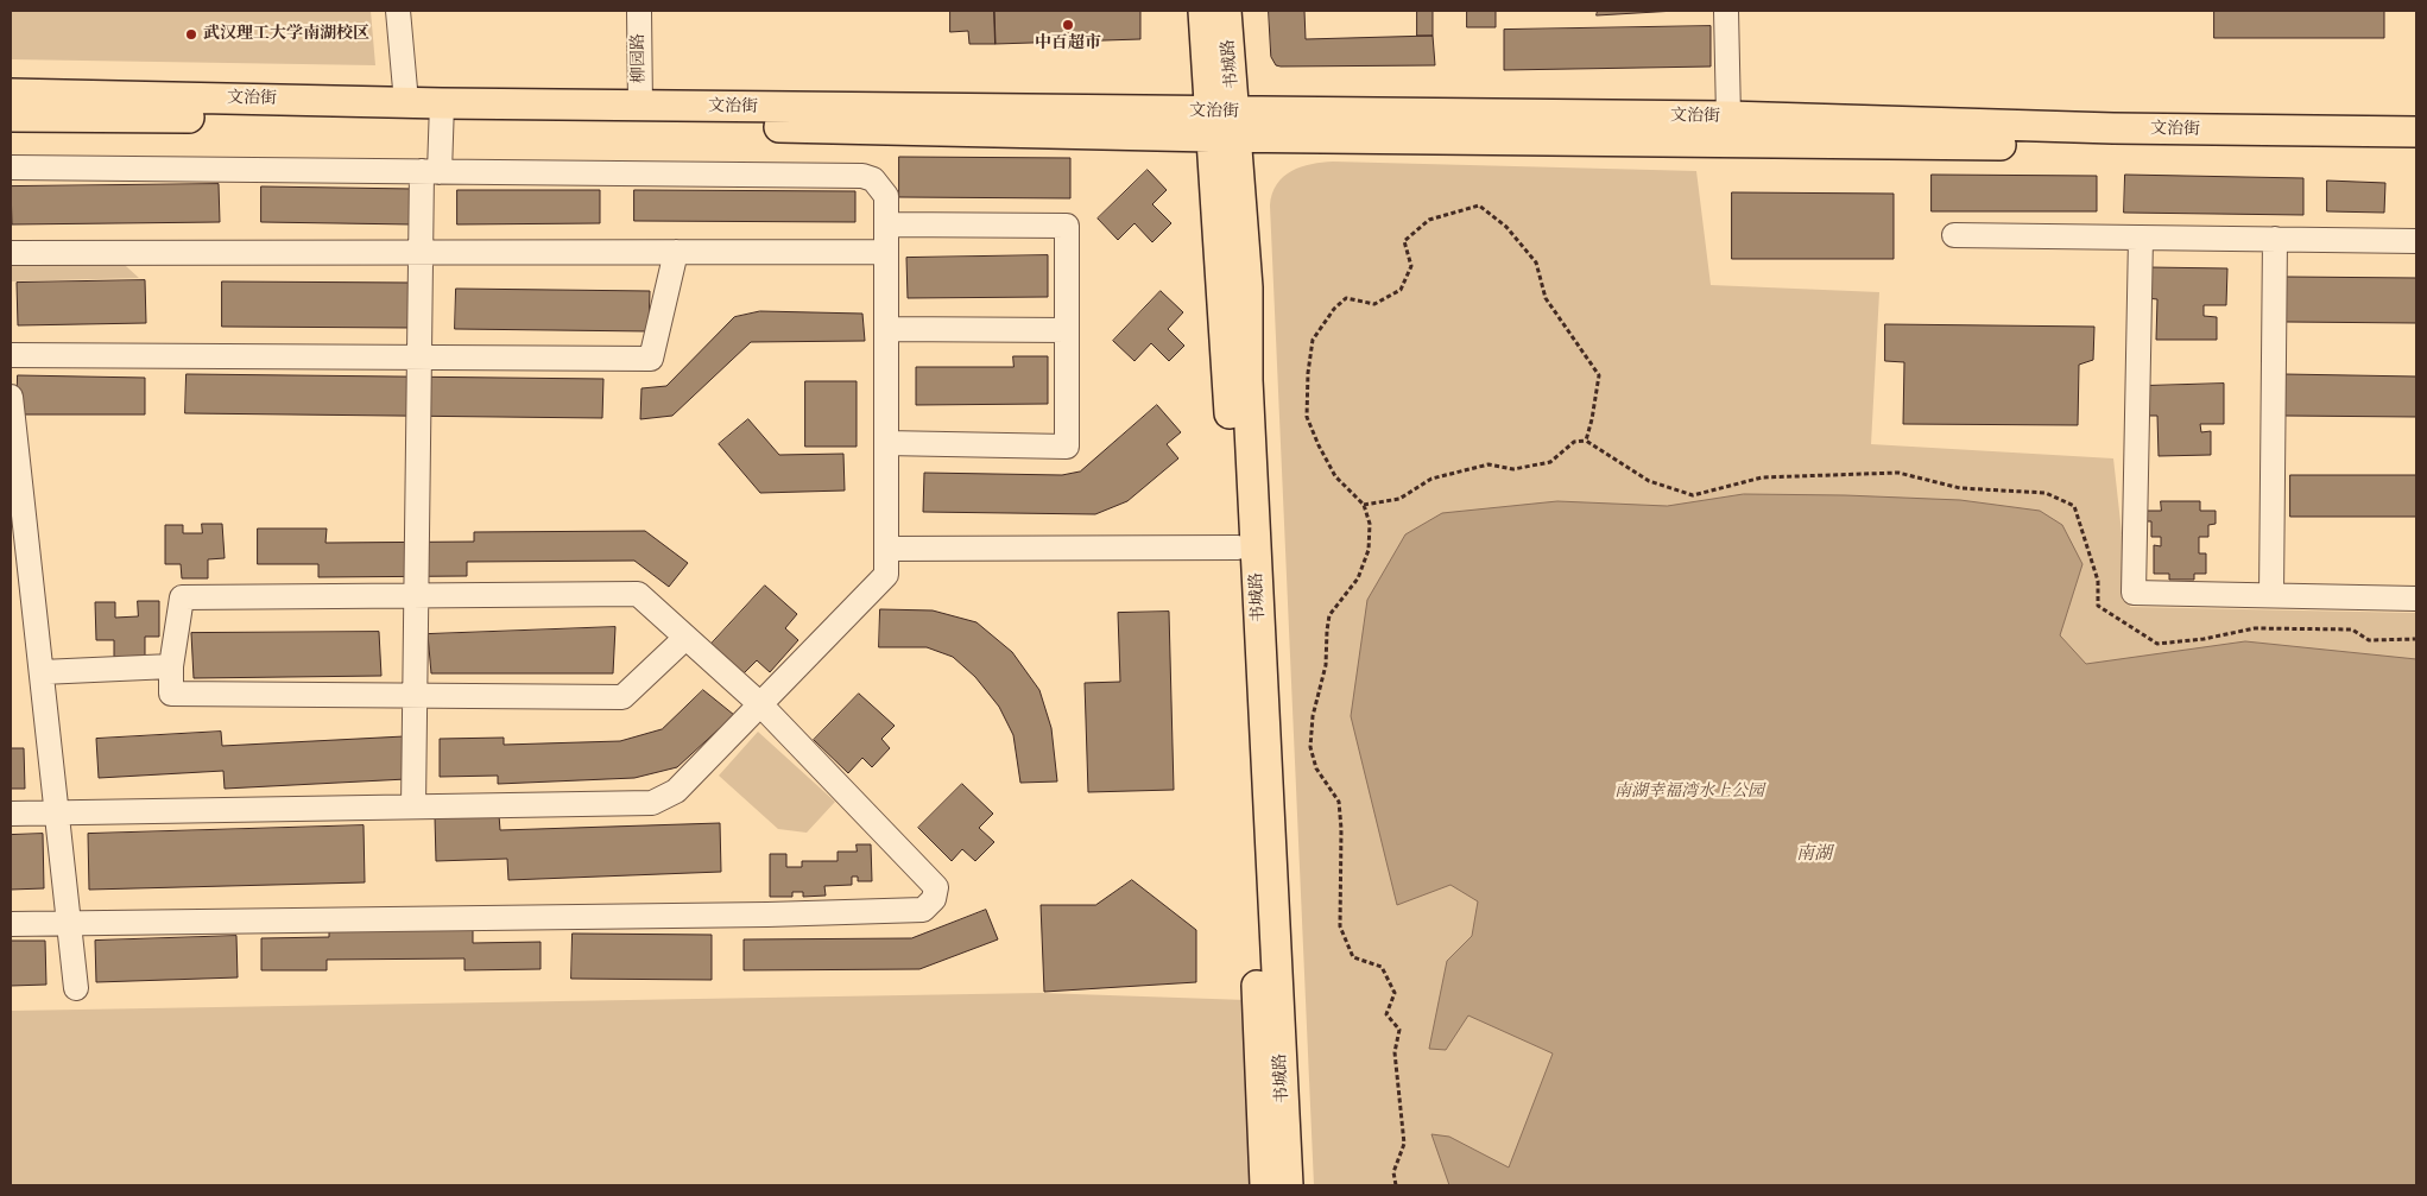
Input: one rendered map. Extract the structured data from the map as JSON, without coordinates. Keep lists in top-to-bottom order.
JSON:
{
  "streets": {
    "main road": ["书城路", "文治街"],
    "street": ["柳园路"]
  },
  "crossings": [
    ["柳园路", "文治街"],
    ["书城路", "文治街"]
  ],
  "water": ["南湖"],
  "parks": ["南湖幸福湾水上公园"],
  "places": ["中百超市", "武汉理工大学南湖校区"]
}
